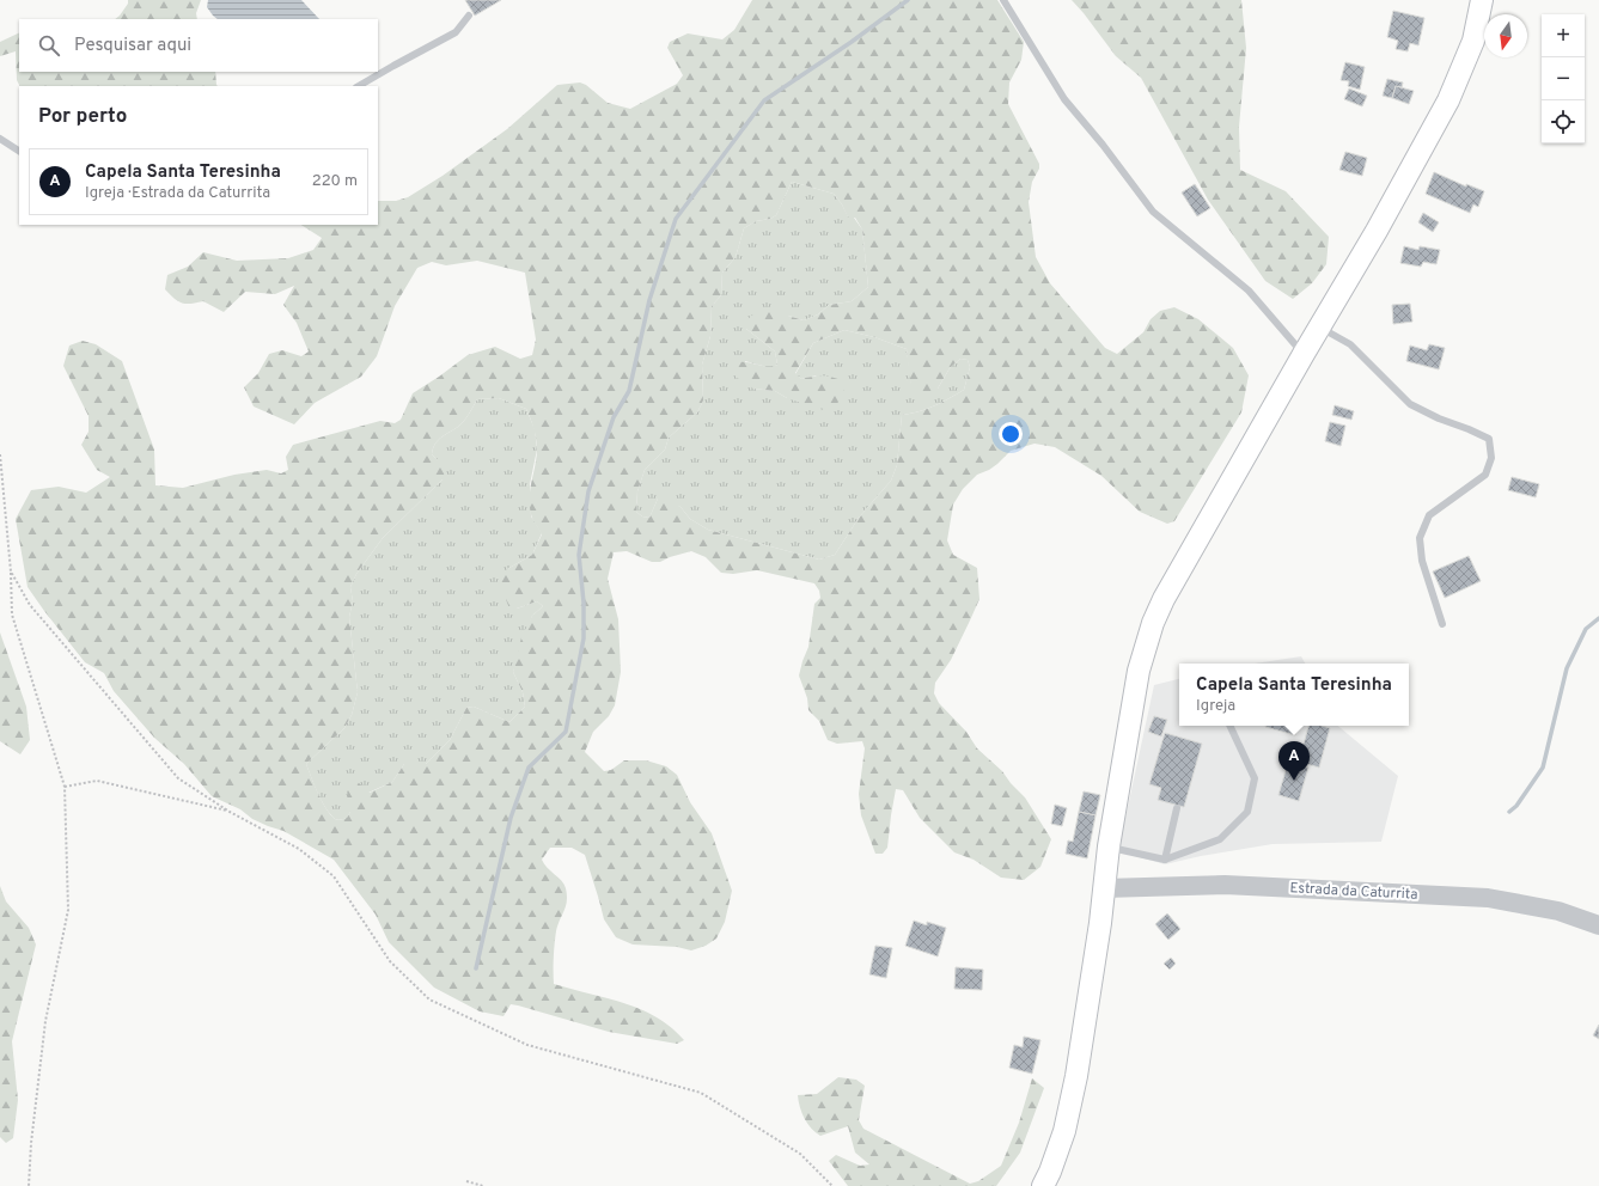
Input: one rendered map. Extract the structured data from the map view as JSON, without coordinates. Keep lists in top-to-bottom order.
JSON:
{
  "streets": {
    "street": ["Estrada da Caturrita"]
  },
  "north": "bottom",
  "page": {
    "map_buttons": ["+", "−"],
    "search": "Pesquisar aqui",
    "heading": "Por perto",
    "list": [
      {
        "mark": "A",
        "name": "Capela Santa Teresinha",
        "note": "Igreja · Estrada da Caturrita",
        "value": "220 m"
      }
    ],
    "popup": ["Capela Santa Teresinha", "Igreja"],
    "pins": "A"
  }
}
